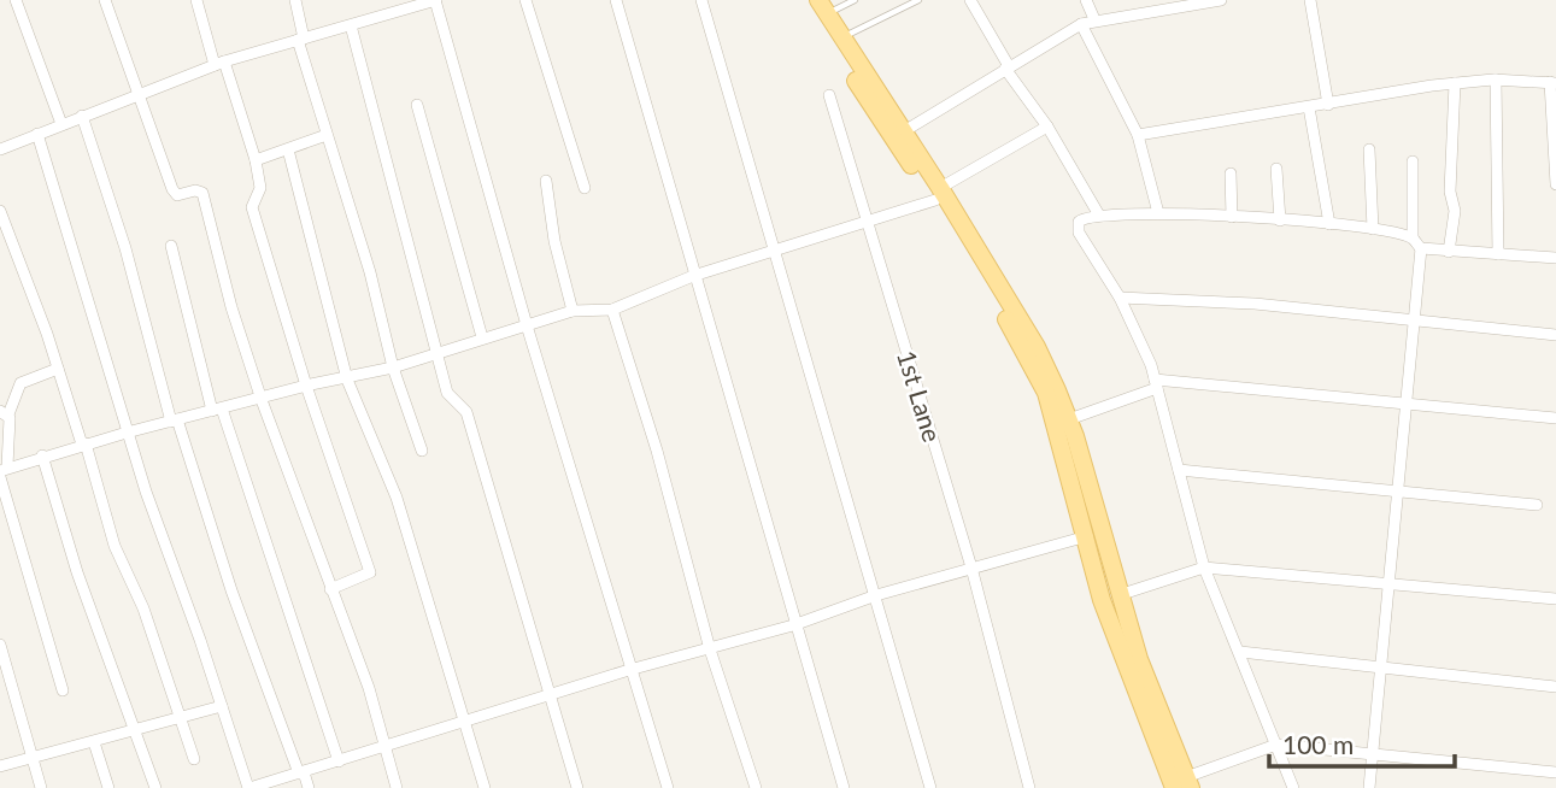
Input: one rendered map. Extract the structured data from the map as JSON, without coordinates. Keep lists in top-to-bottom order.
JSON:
{
  "streets": {
    "street": ["1st Lane"]
  },
  "scale_bar": "100 m"
}
